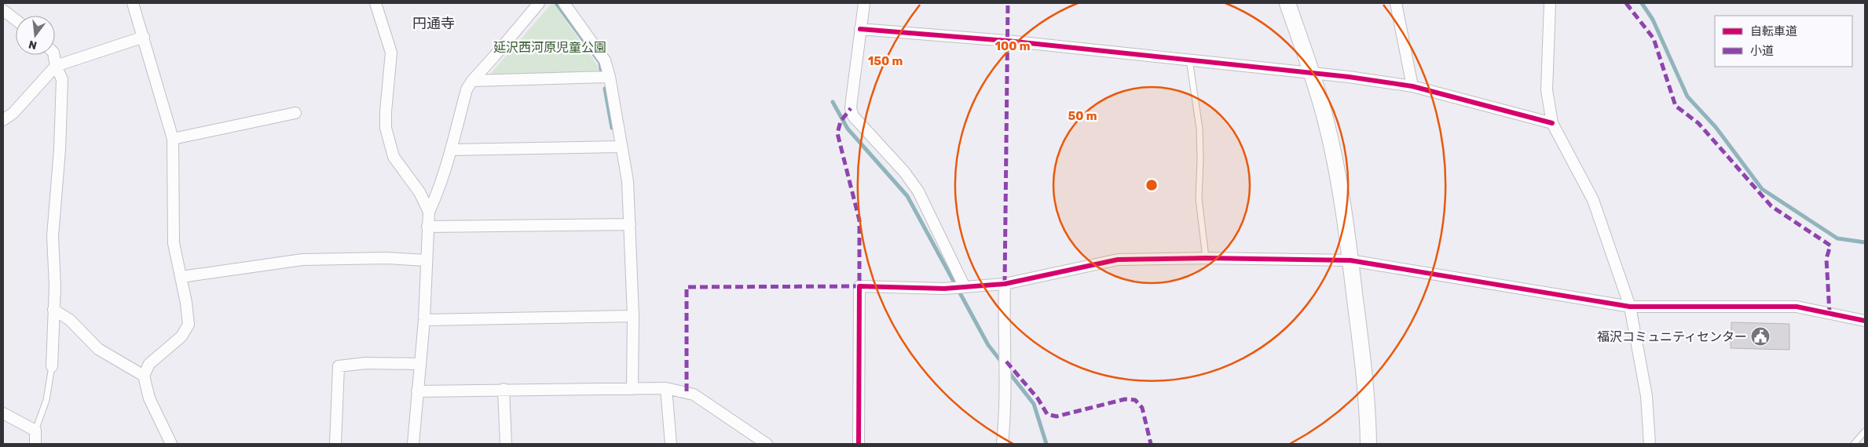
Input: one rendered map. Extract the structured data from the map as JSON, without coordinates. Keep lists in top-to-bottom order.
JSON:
{
  "districts": ["円通寺"],
  "parks": ["延沢西河原児童公園"],
  "places": {
    "public building": ["福沢コミュニティセンター"]
  },
  "legend": ["自転車道", "小道"],
  "north": "bottom",
  "rings": ["100 m", "150 m", "50 m"]
}
